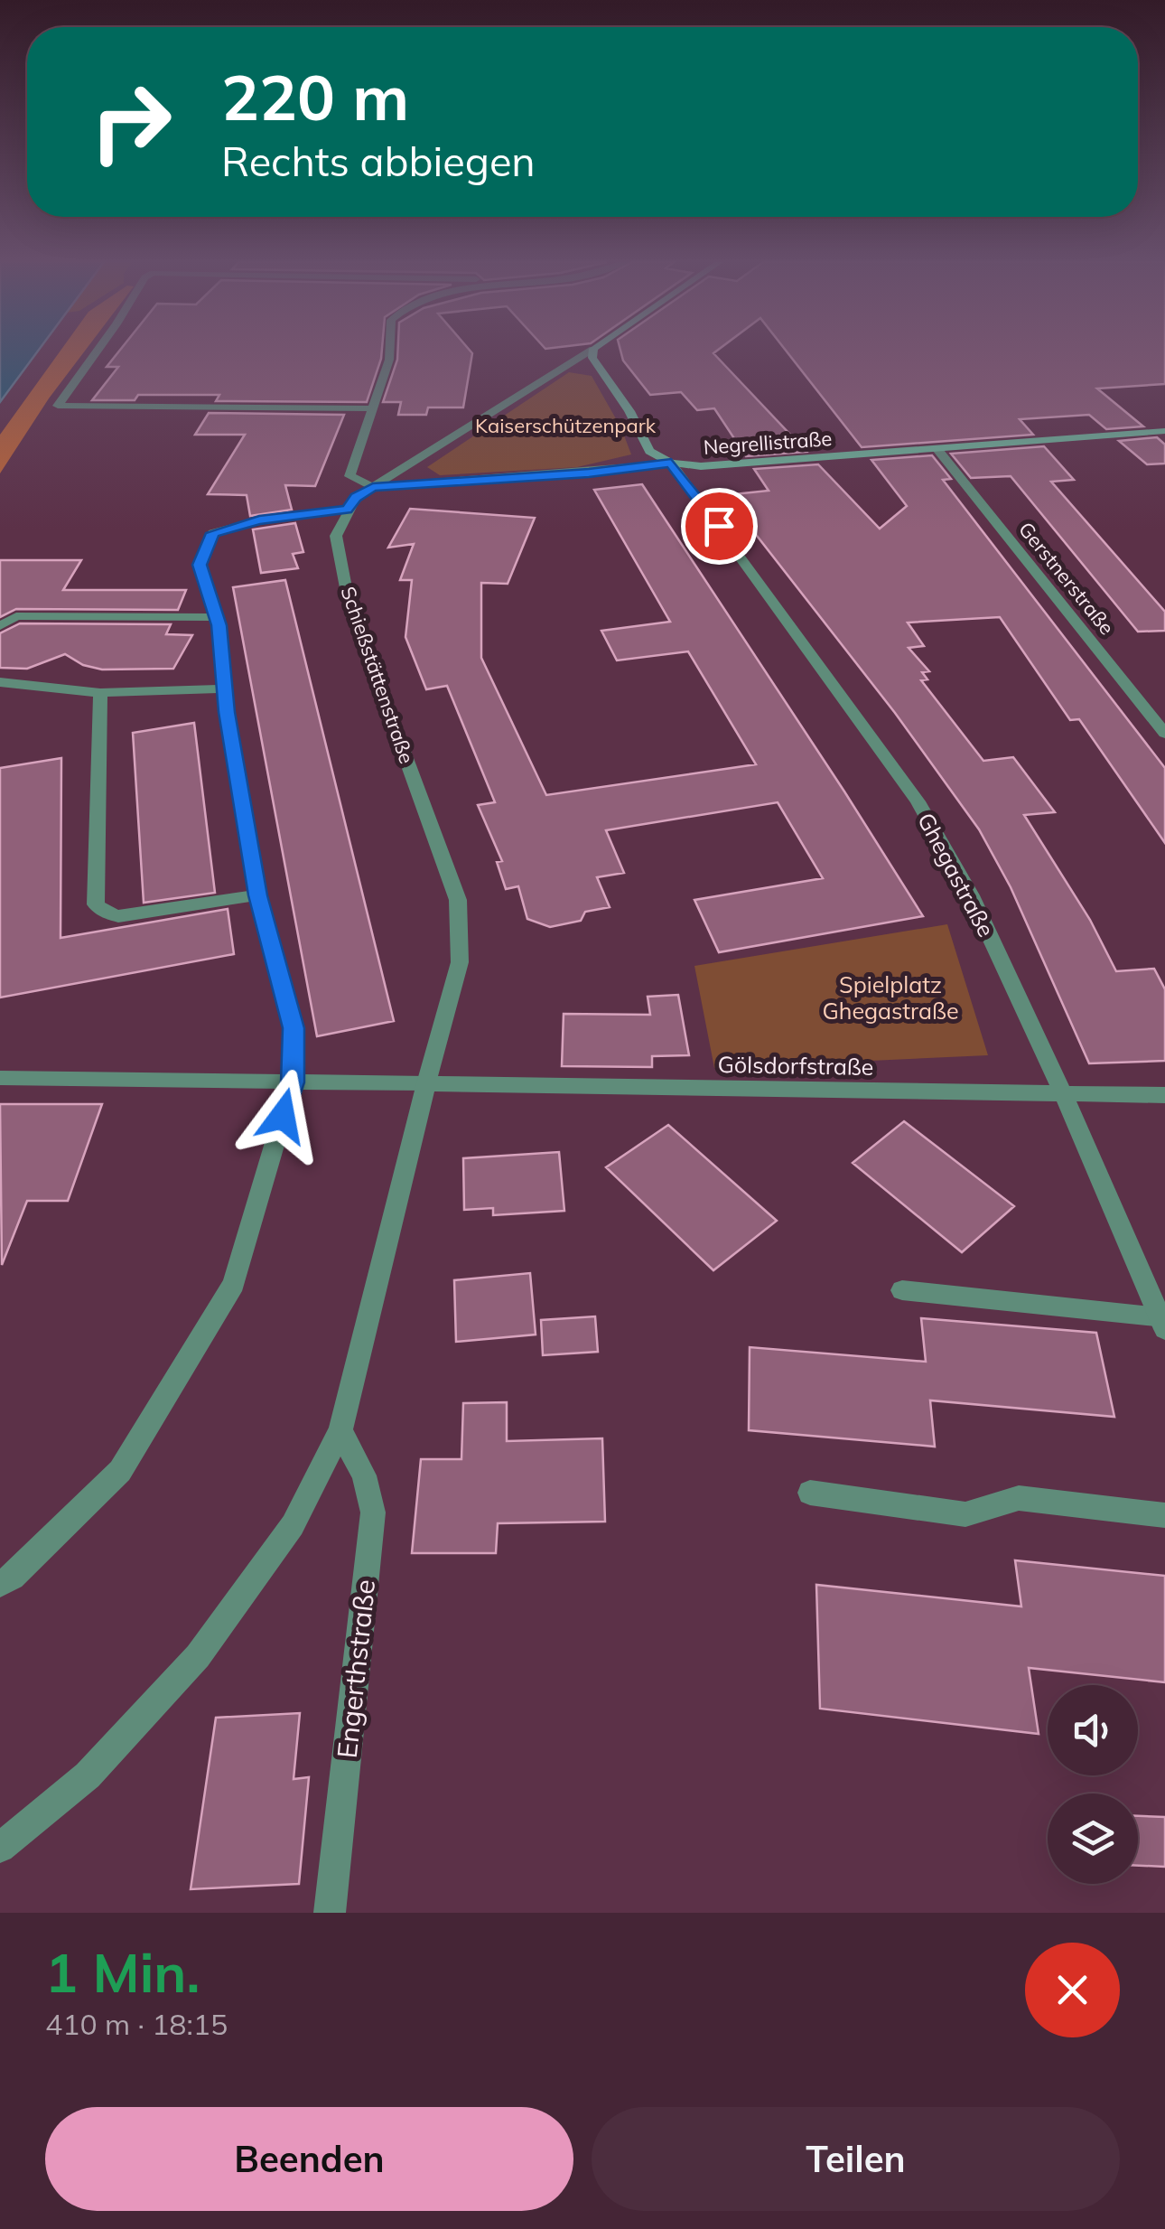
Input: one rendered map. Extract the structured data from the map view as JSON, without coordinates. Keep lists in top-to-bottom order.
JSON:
{
  "streets": {
    "main road": ["Negrellistraße"],
    "street": [
      "Gerstnerstraße",
      "Schießstättenstraße",
      "Ghegastraße",
      "Gölsdorfstraße",
      "Engerthstraße"
    ]
  },
  "crossings": [
    ["Negrellistraße", "Gerstnerstraße"],
    ["Negrellistraße", "Ghegastraße"],
    ["Schießstättenstraße", "Gölsdorfstraße"],
    ["Schießstättenstraße", "Engerthstraße"],
    ["Ghegastraße", "Gölsdorfstraße"]
  ],
  "parks": ["Kaiserschützenpark", "Spielplatz Ghegastraße"],
  "page": {
    "turn": ["220 m", "Rechts abbiegen"],
    "heading": ["1 Min.", "410 m · 18:15"],
    "buttons": ["Beenden", "Teilen"]
  }
}
